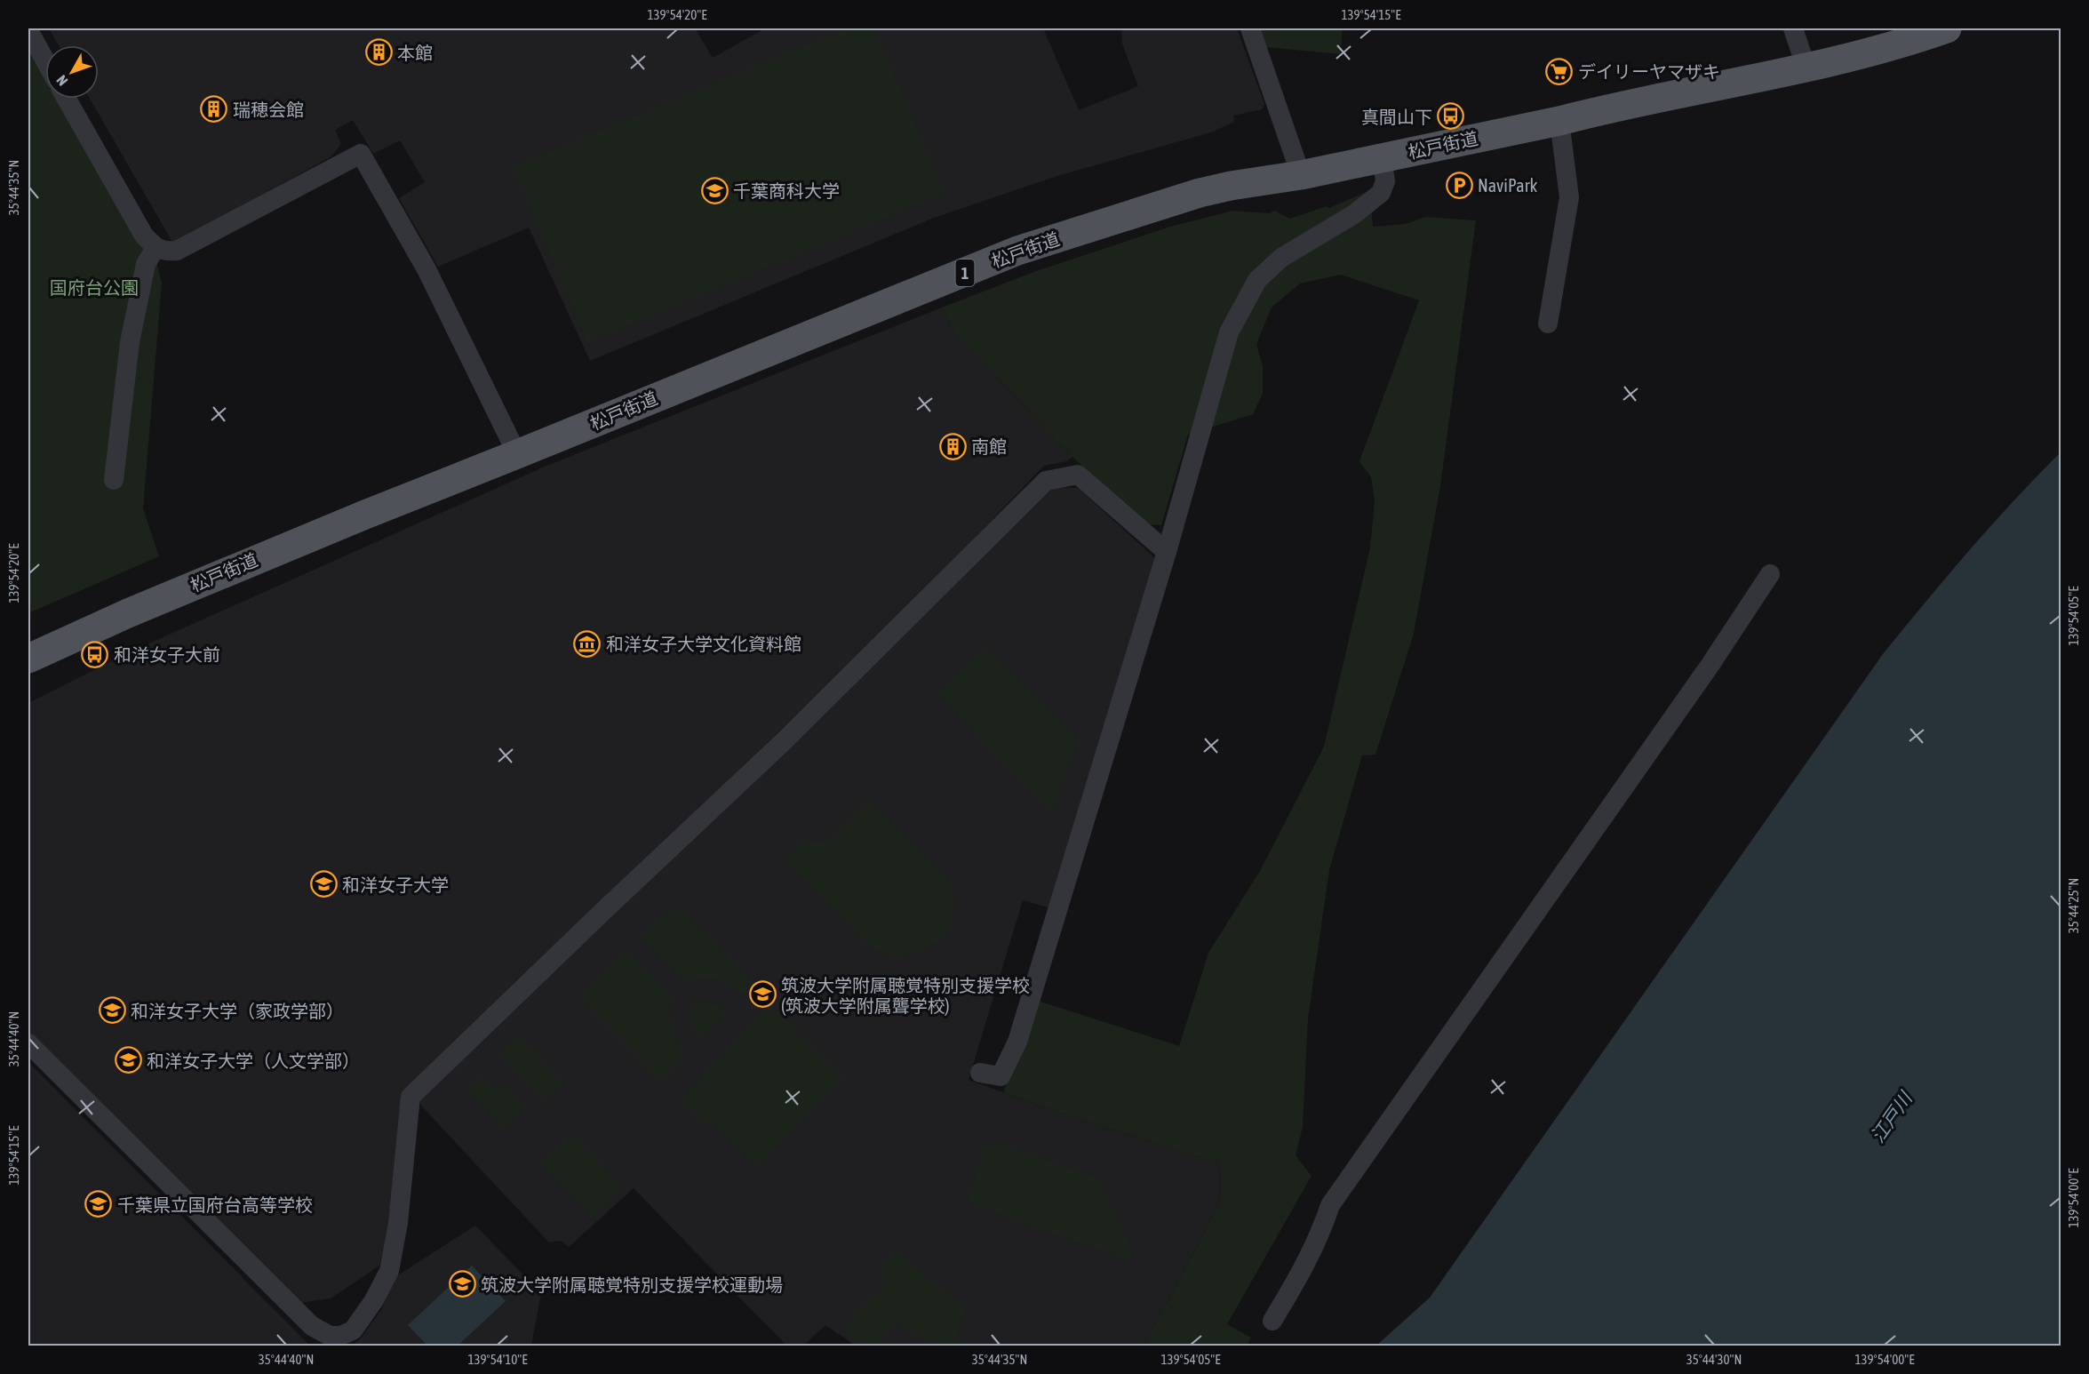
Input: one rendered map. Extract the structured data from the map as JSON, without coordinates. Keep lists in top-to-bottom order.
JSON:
{
  "streets": {
    "main road": ["松戸街道", "1"]
  },
  "water": ["江戸川"],
  "parks": ["国府台公園"],
  "places": {
    "building": ["本館", "瑞穂会館", "南館"],
    "supermarket": ["デイリーヤマザキ"],
    "bus stop": ["真間山下", "和洋女子大前"],
    "parking": ["NaviPark"],
    "school or university": [
      "千葉商科大学",
      "和洋女子大学",
      "筑波大学附属聴覚特別支援学校 (筑波大学附属聾学校)",
      "和洋女子大学（家政学部）",
      "和洋女子大学（人文学部）",
      "千葉県立国府台高等学校",
      "筑波大学附属聴覚特別支援学校運動場"
    ],
    "museum": ["和洋女子大学文化資料館"]
  },
  "north": "bottom left",
  "coordinates": [
    "139°54'20\"E",
    "139°54'15\"E",
    "35°44'35\"N",
    "139°54'05\"E",
    "35°44'25\"N",
    "35°44'40\"N",
    "139°54'00\"E",
    "139°54'10\"E",
    "35°44'30\"N"
  ]
}
